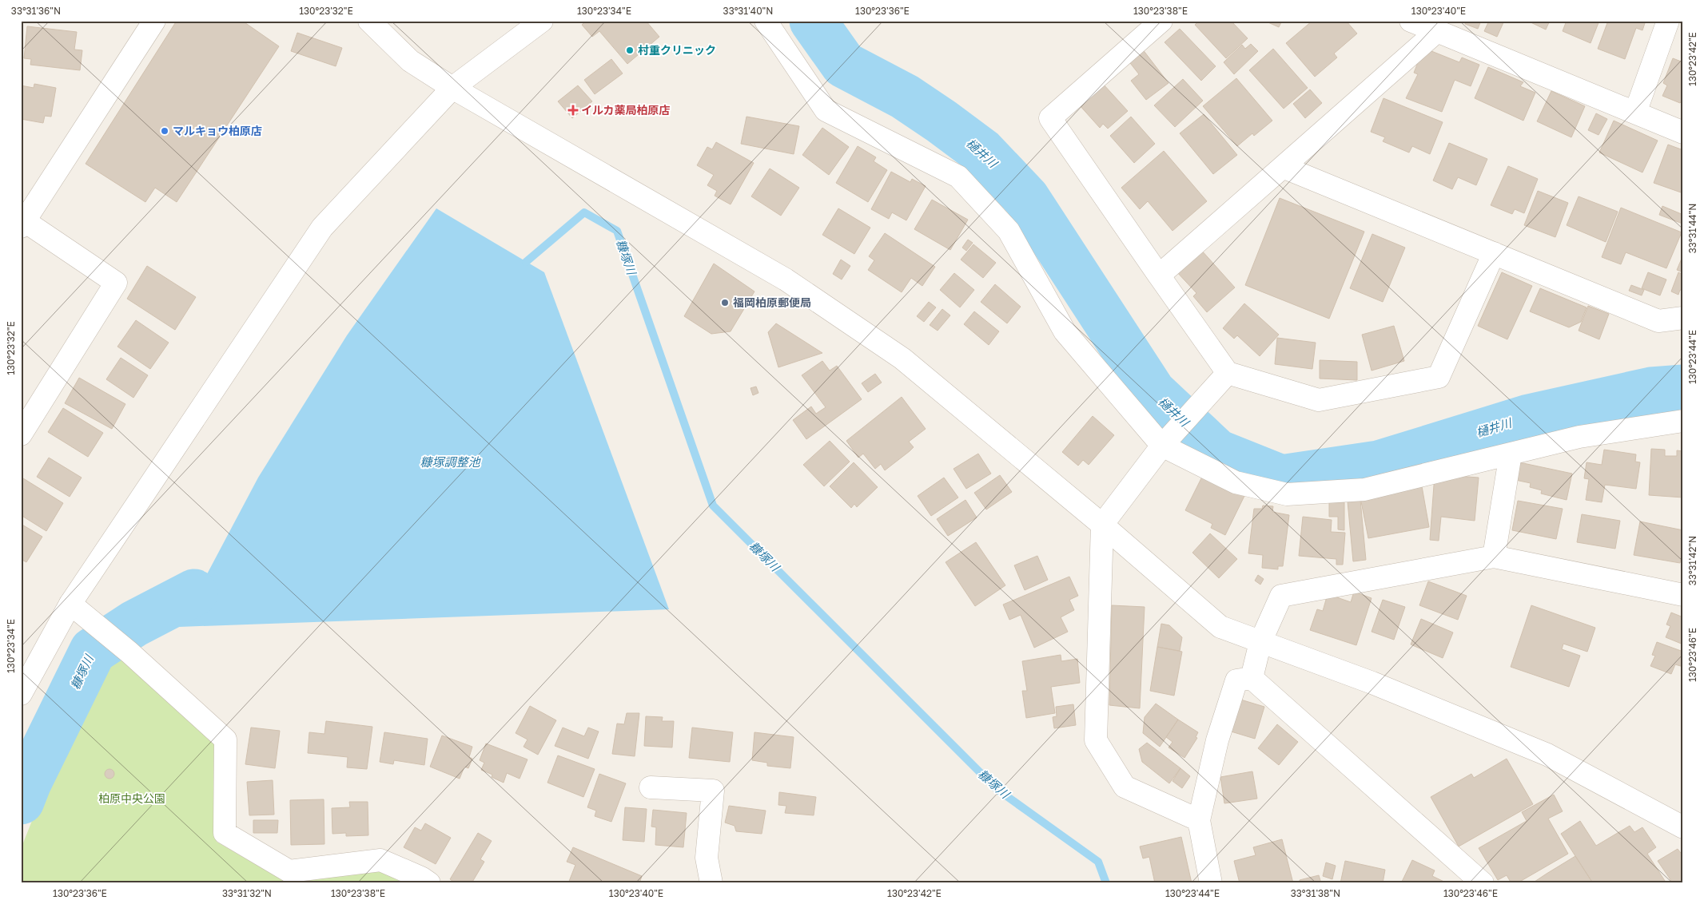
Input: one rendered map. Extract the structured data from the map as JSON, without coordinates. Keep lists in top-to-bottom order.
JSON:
{
  "water": ["樋井川", "糠塚川", "糠塚調整池"],
  "parks": ["柏原中央公園"],
  "places": {
    "other": ["村重クリニック", "マルキョウ柏原店", "福岡柏原郵便局"],
    "health": ["イルカ薬局柏原店"]
  },
  "coordinates": [
    "33°31'36\"N",
    "130°23'32\"E",
    "130°23'34\"E",
    "33°31'40\"N",
    "130°23'36\"E",
    "130°23'38\"E",
    "130°23'40\"E",
    "130°23'42\"E",
    "33°31'44\"N",
    "130°23'44\"E",
    "33°31'42\"N",
    "130°23'46\"E",
    "33°31'32\"N",
    "33°31'38\"N"
  ]
}
